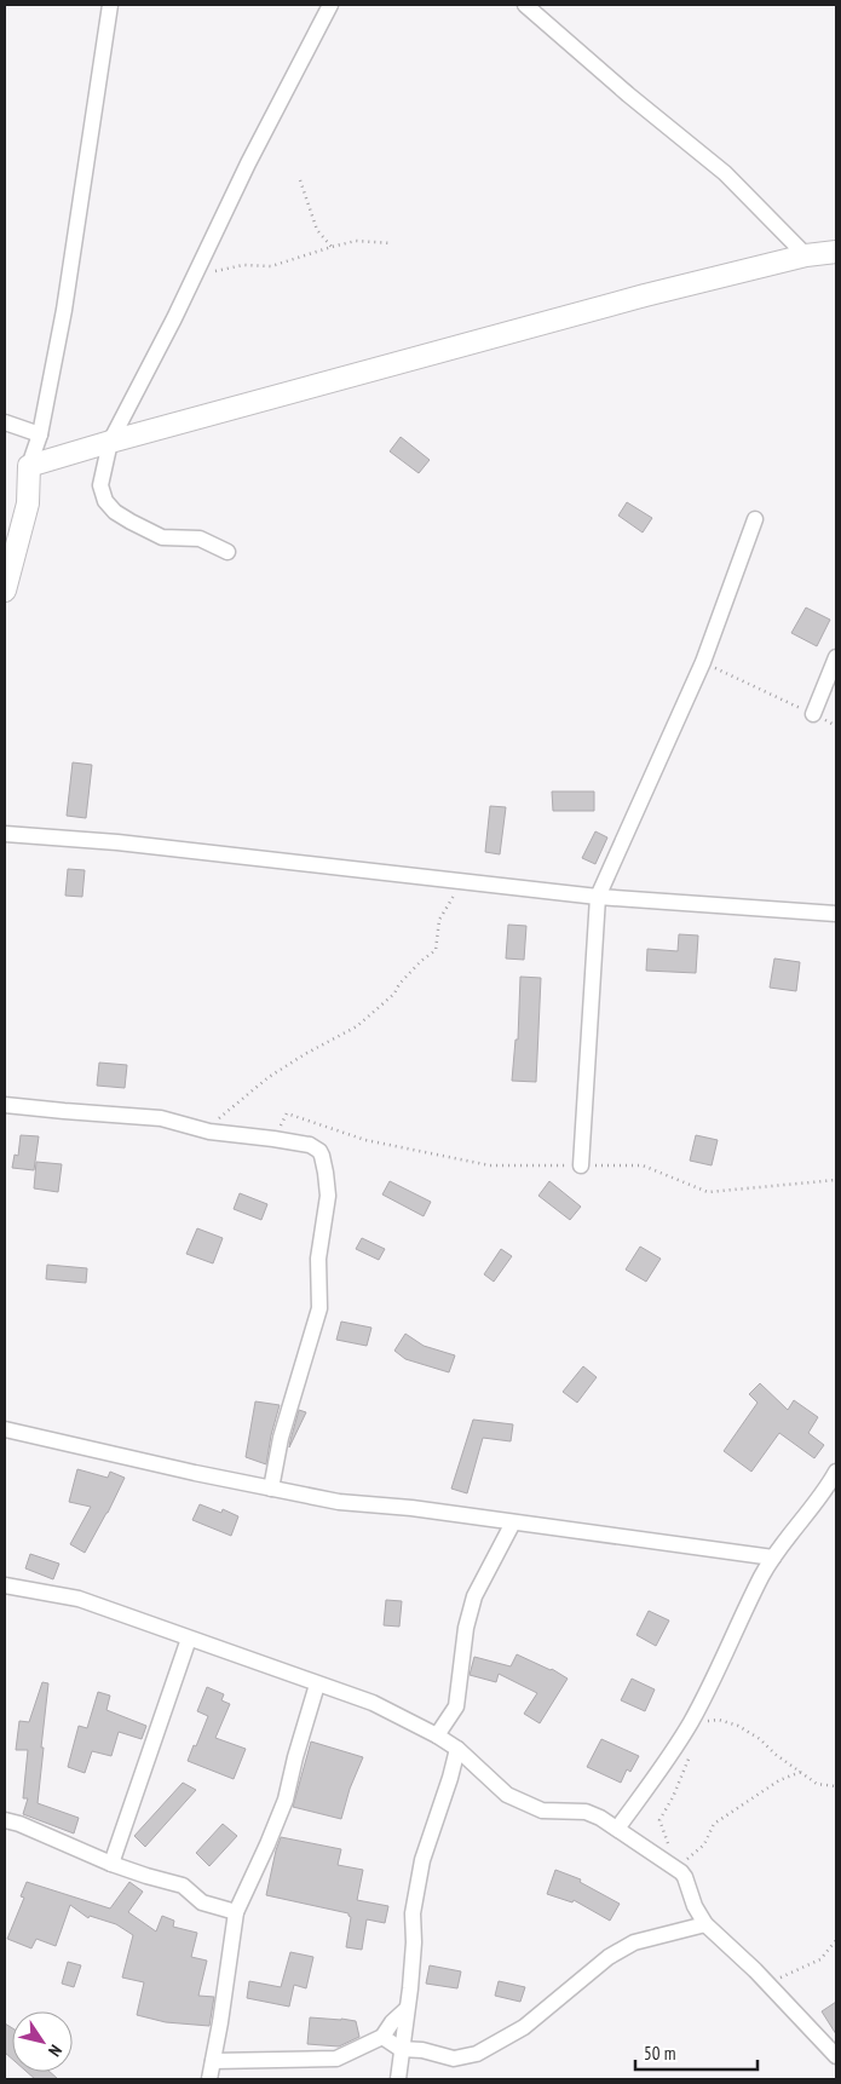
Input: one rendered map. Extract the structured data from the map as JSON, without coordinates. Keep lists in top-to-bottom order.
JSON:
{
  "scale_bar": "50 m",
  "north": "bottom right"
}
